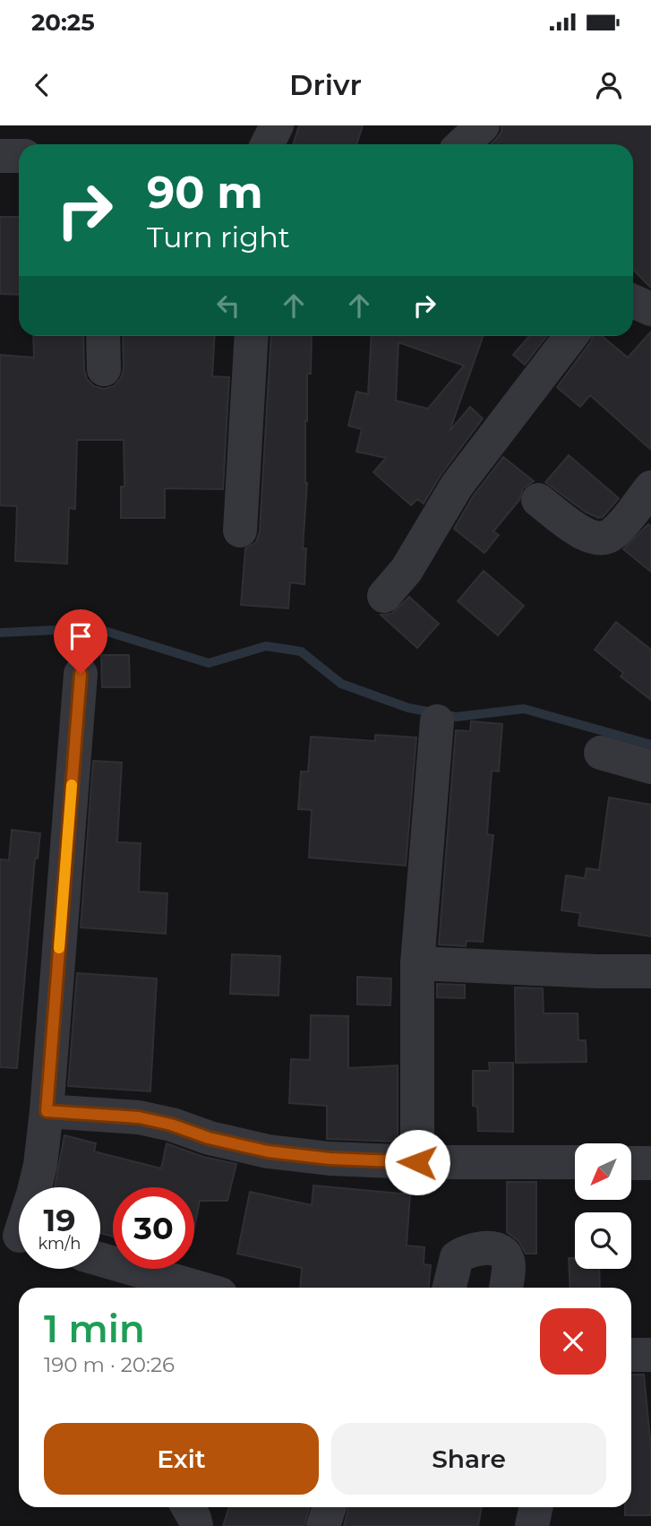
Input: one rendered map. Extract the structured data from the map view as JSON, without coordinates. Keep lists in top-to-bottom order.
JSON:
{
  "north": "bottom left",
  "page": {
    "status": "20:25",
    "header": "Drivr",
    "turn": ["90 m", "Turn right"],
    "speed": "19 km/h",
    "limit": "30",
    "heading": ["1 min", "190 m · 20:26"],
    "buttons": ["Exit", "Share"]
  }
}
